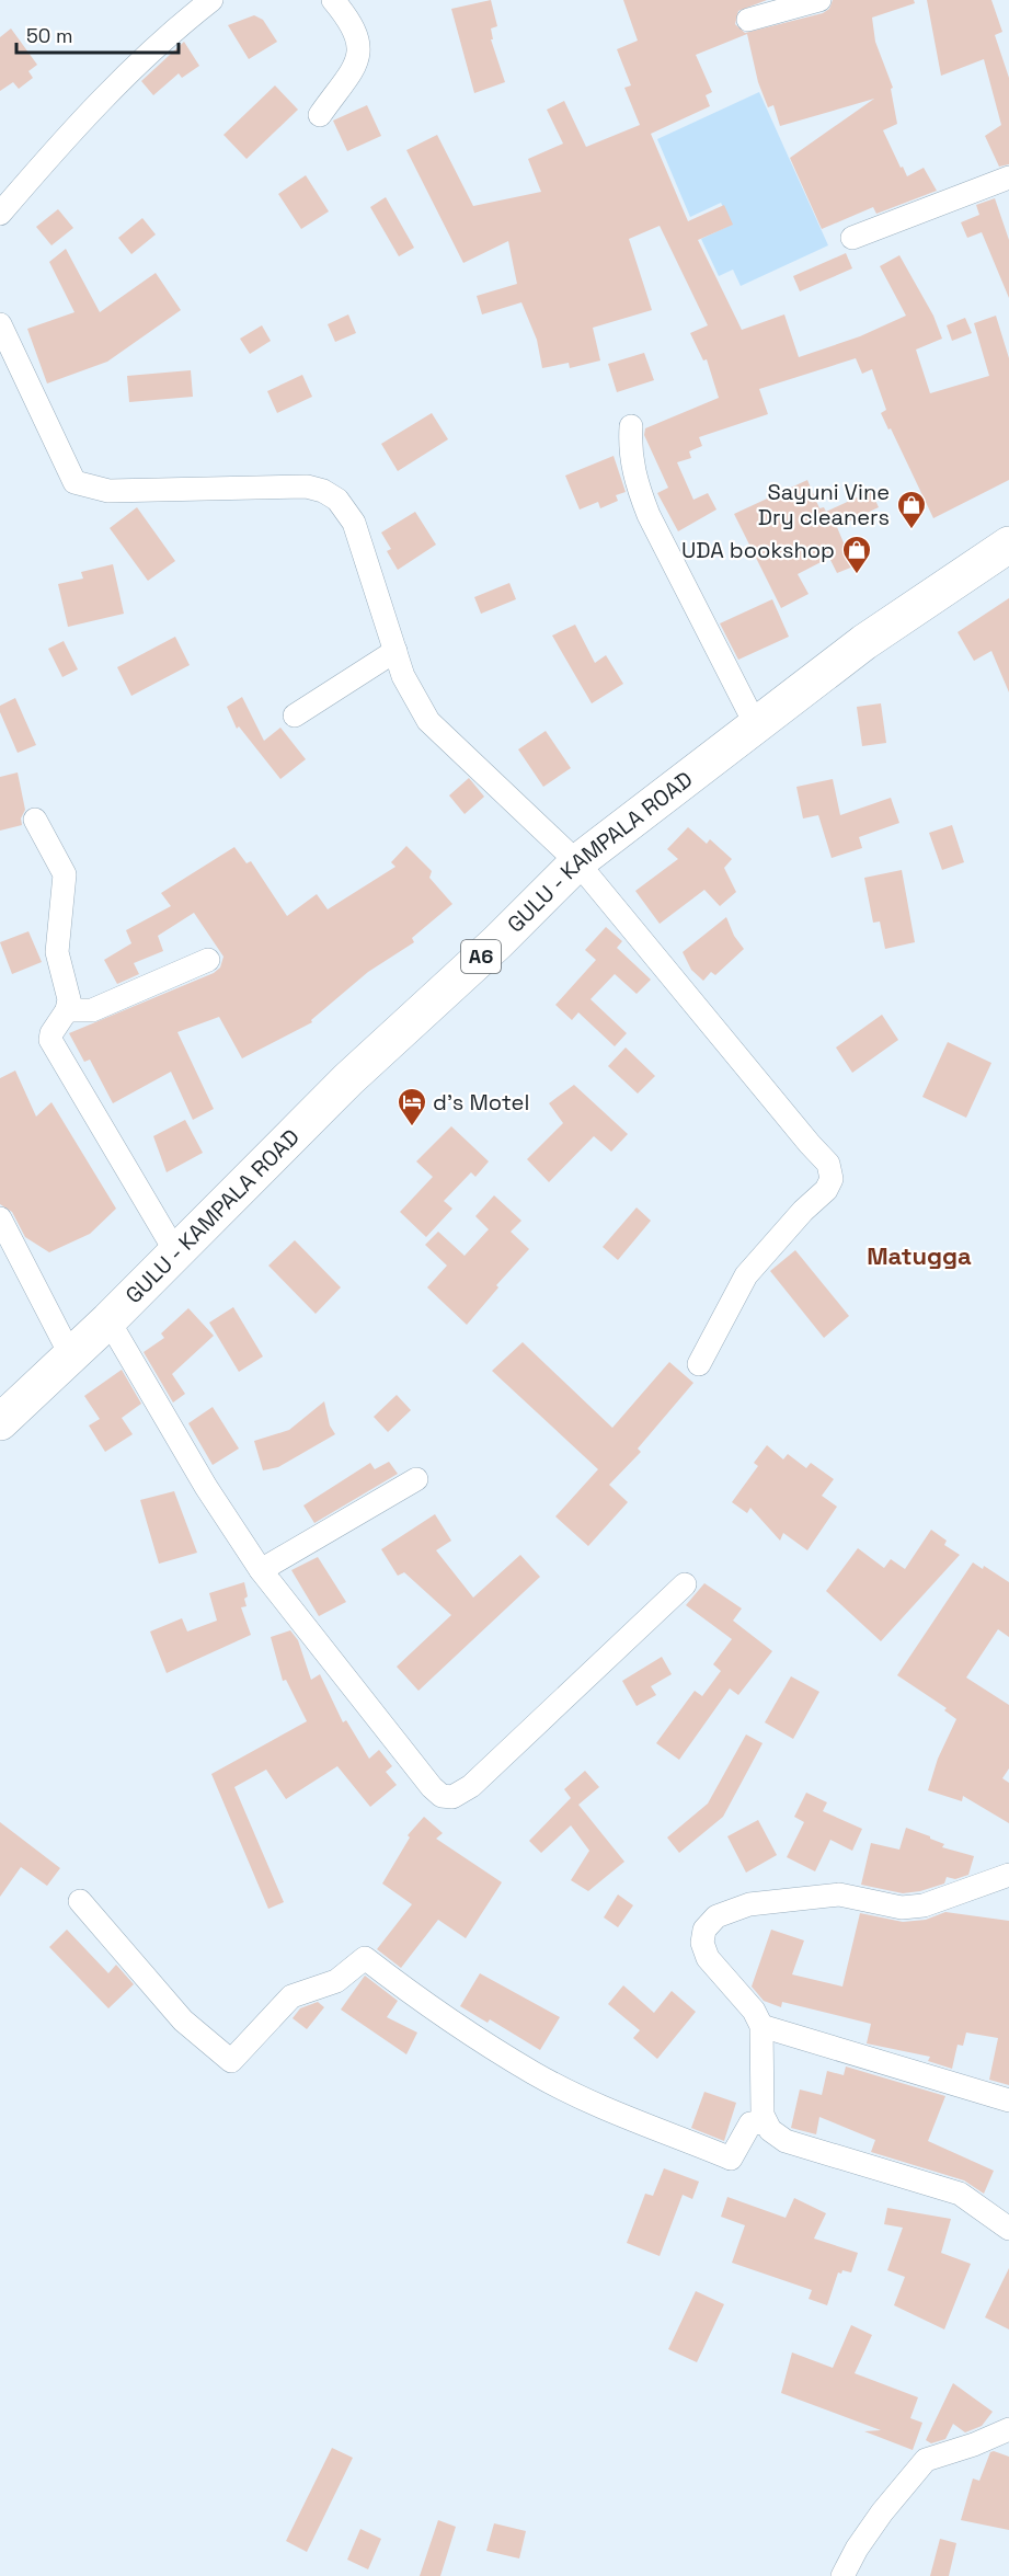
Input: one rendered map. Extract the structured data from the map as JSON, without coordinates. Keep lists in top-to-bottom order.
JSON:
{
  "streets": {
    "main road": ["GULU - KAMPALA ROAD", "A6"]
  },
  "districts": ["Matugga"],
  "places": {
    "shop": ["Sayuni Vine Dry cleaners", "UDA bookshop"],
    "hotel": ["d's Motel"]
  },
  "scale_bar": "50 m"
}
